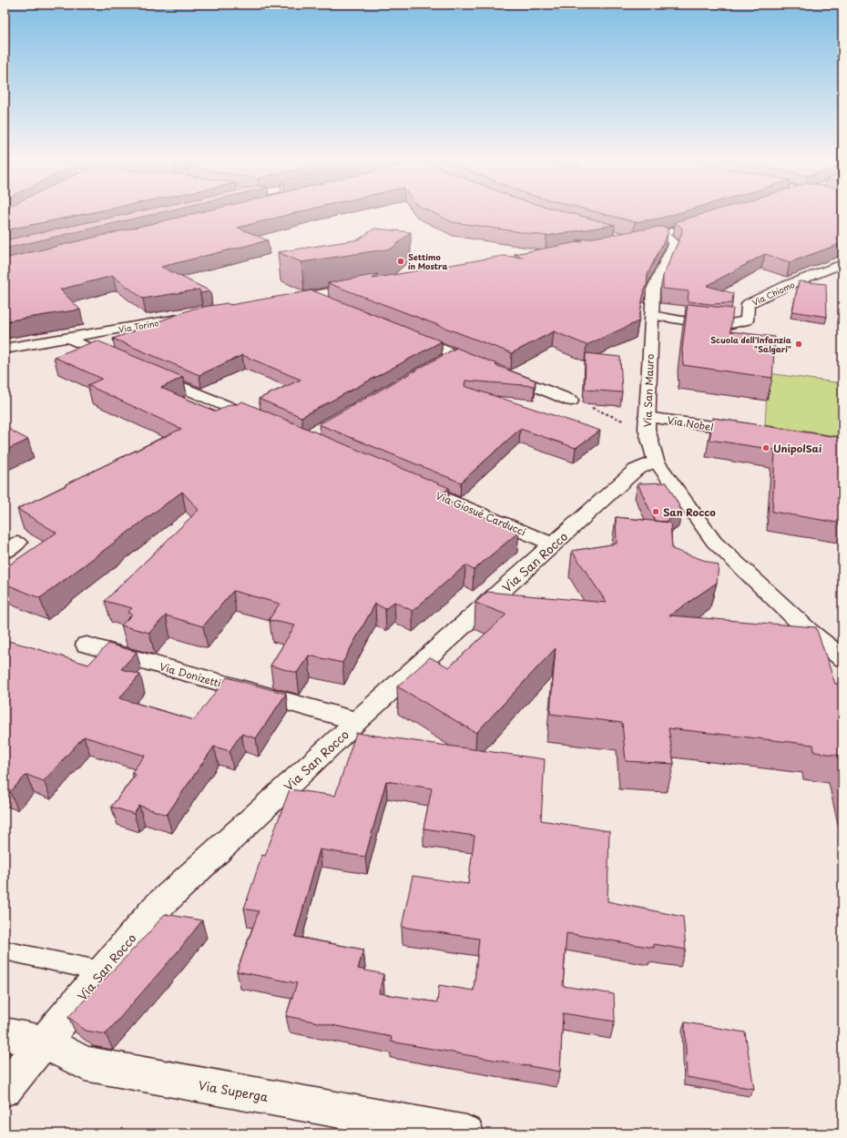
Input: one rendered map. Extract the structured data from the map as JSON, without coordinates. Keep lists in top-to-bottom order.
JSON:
{
  "streets": {
    "street": [
      "Via Chiomo",
      "Via Torino",
      "Via San Mauro",
      "Via Nobel",
      "Via Giosuè Carducci",
      "Via San Rocco",
      "Via Donizetti",
      "Via Superga"
    ]
  },
  "crossings": [
    ["Via Chiomo", "Via San Mauro"],
    ["Via San Mauro", "Via Nobel"],
    ["Via San Mauro", "Via San Rocco"],
    ["Via Giosuè Carducci", "Via San Rocco"],
    ["Via San Rocco", "Via Donizetti"],
    ["Via San Rocco", "Via Superga"]
  ],
  "places": [
    "Settimo in Mostra",
    "Scuola dell'Infanzia \"Salgari\"",
    "UnipolSai",
    "San Rocco"
  ]
}
